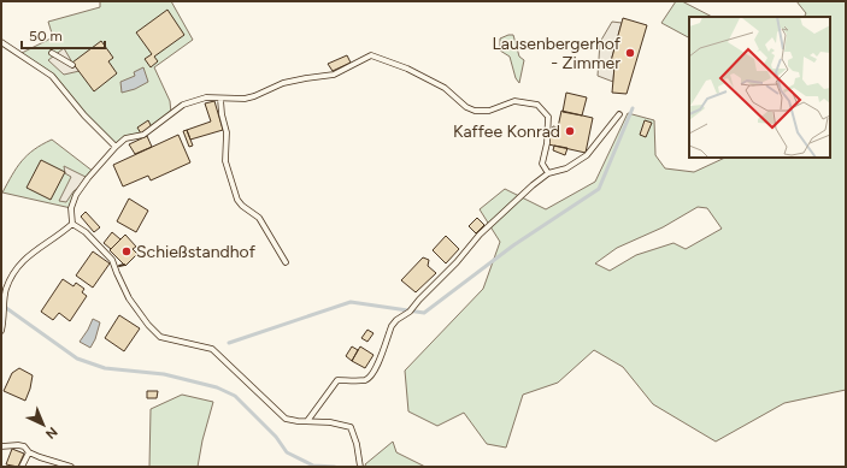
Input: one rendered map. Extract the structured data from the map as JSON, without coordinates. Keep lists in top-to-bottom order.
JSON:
{
  "places": ["Lausenbergerhof - Zimmer", "Kaffee Konrad", "Schießstandhof"],
  "scale_bar": "50 m",
  "north": "bottom right"
}
